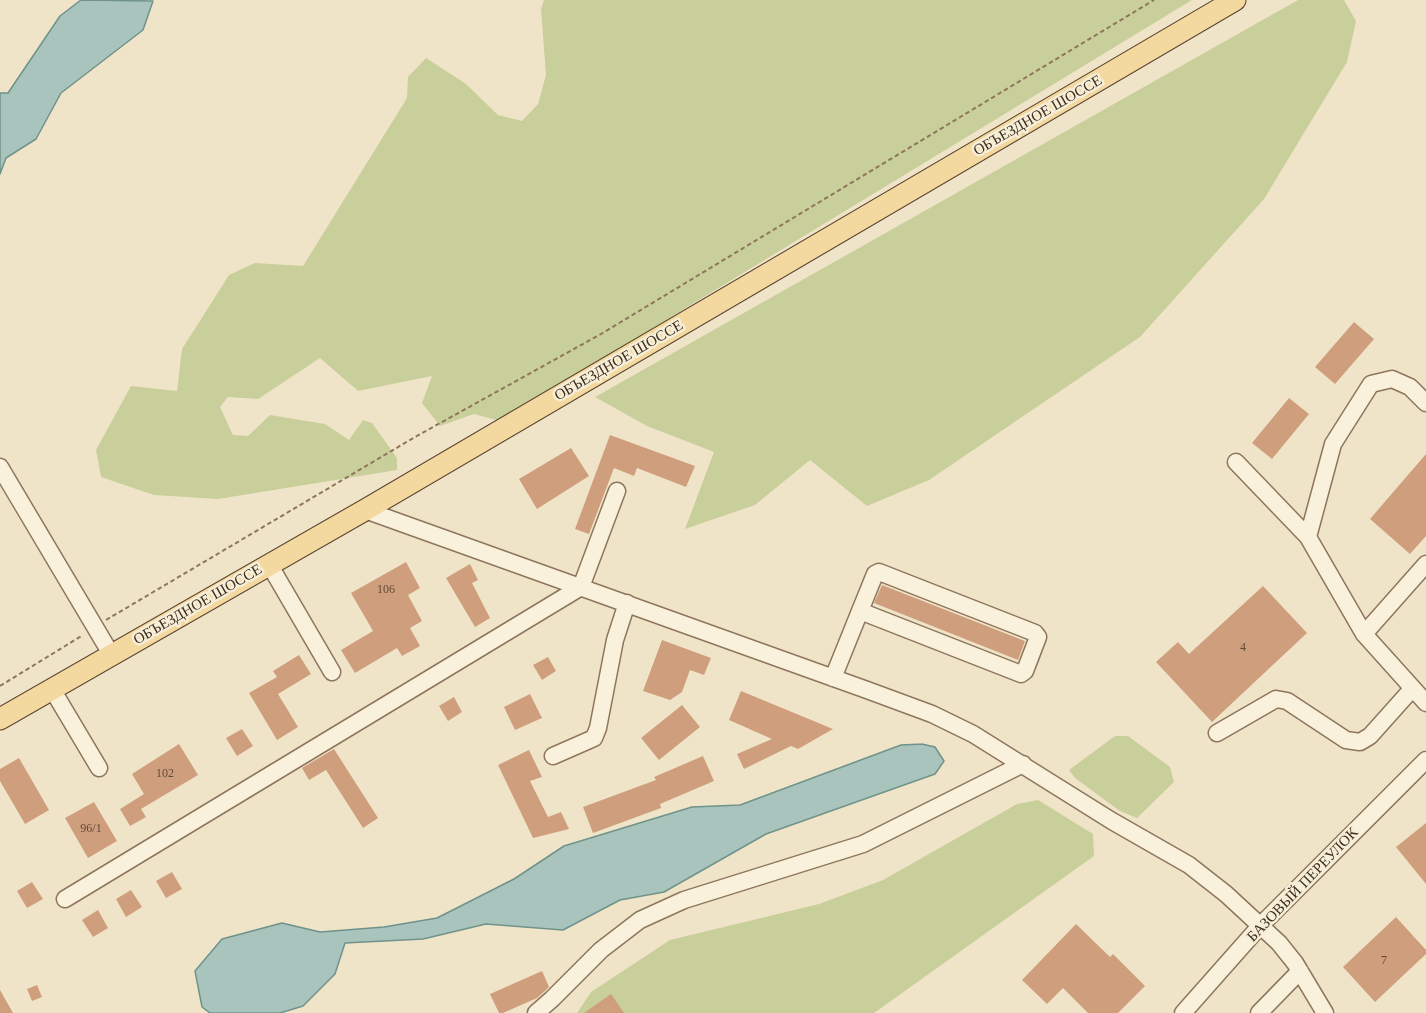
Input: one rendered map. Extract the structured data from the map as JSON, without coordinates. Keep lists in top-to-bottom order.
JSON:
{
  "streets": {
    "main road": ["ОБЪЕЗДНОЕ ШОССЕ"],
    "street": ["БАЗОВЫЙ ПЕРЕУЛОК"]
  },
  "house_numbers": [
    "106",
    "4",
    "102",
    "96/1",
    "7"
  ]
}
